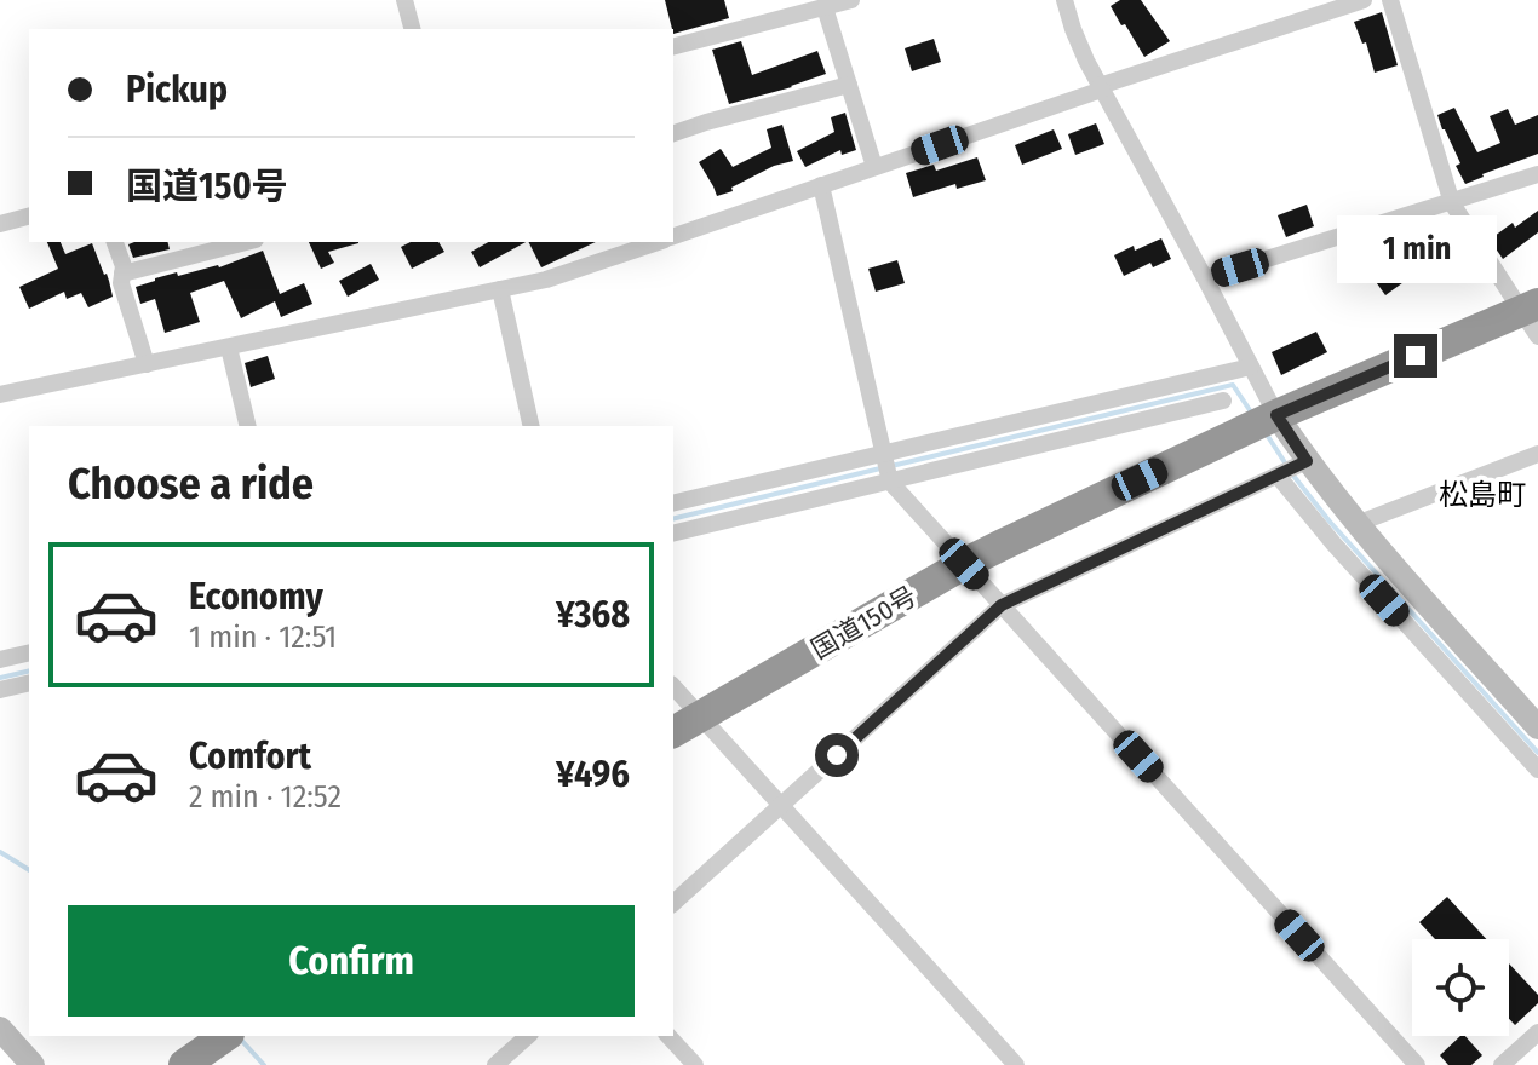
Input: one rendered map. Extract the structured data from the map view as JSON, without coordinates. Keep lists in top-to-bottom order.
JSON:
{
  "streets": {
    "highway": ["国道150号"]
  },
  "districts": ["松島町"],
  "page": {
    "banner": ["Pickup", "国道150号"],
    "bubble": "1 min",
    "heading": "Choose a ride",
    "list": [
      {
        "name": "Economy",
        "note": "1 min · 12:51",
        "value": "¥368"
      },
      {
        "name": "Comfort",
        "note": "2 min · 12:52",
        "value": "¥496"
      }
    ],
    "buttons": "Confirm"
  }
}
